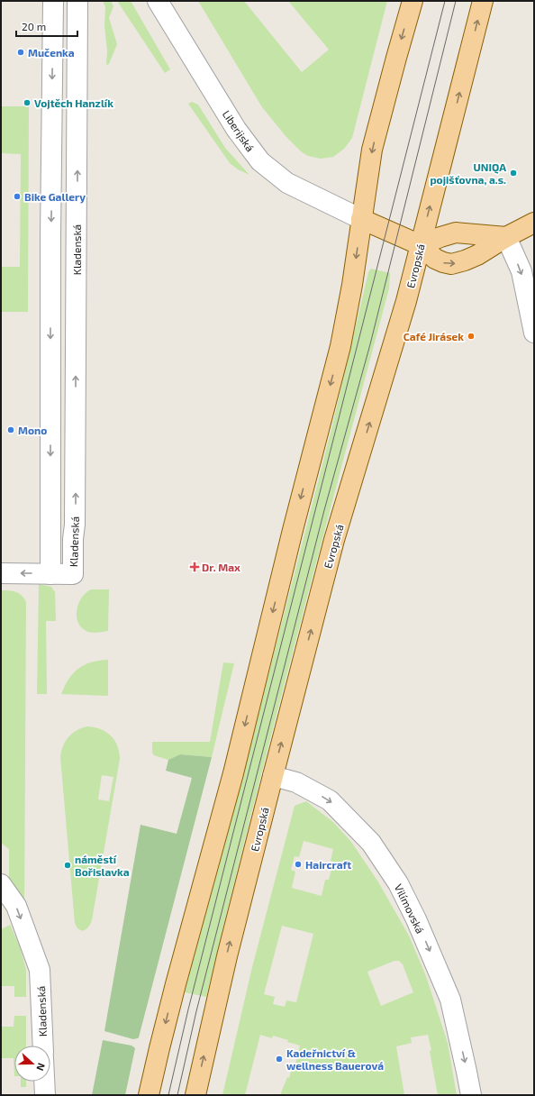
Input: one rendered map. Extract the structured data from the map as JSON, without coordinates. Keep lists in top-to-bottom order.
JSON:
{
  "streets": {
    "main road": ["Evropská"],
    "street": ["Liberijská", "Kladenská", "Vilímovská"]
  },
  "crossings": [
    ["Evropská", "Vilímovská"]
  ],
  "one_way": ["Vilímovská"],
  "places": {
    "other": [
      "Mučenka",
      "Vojtěch Hanzlík",
      "UNIQA pojišťovna, a.s.",
      "Bike Gallery",
      "Café Jirásek",
      "Mono",
      "Haircraft",
      "náměstí Bořislavka",
      "Kadeřnictví & wellness Bauerová"
    ],
    "health": ["Dr. Max"]
  },
  "scale_bar": "20 m",
  "north": "right"
}
